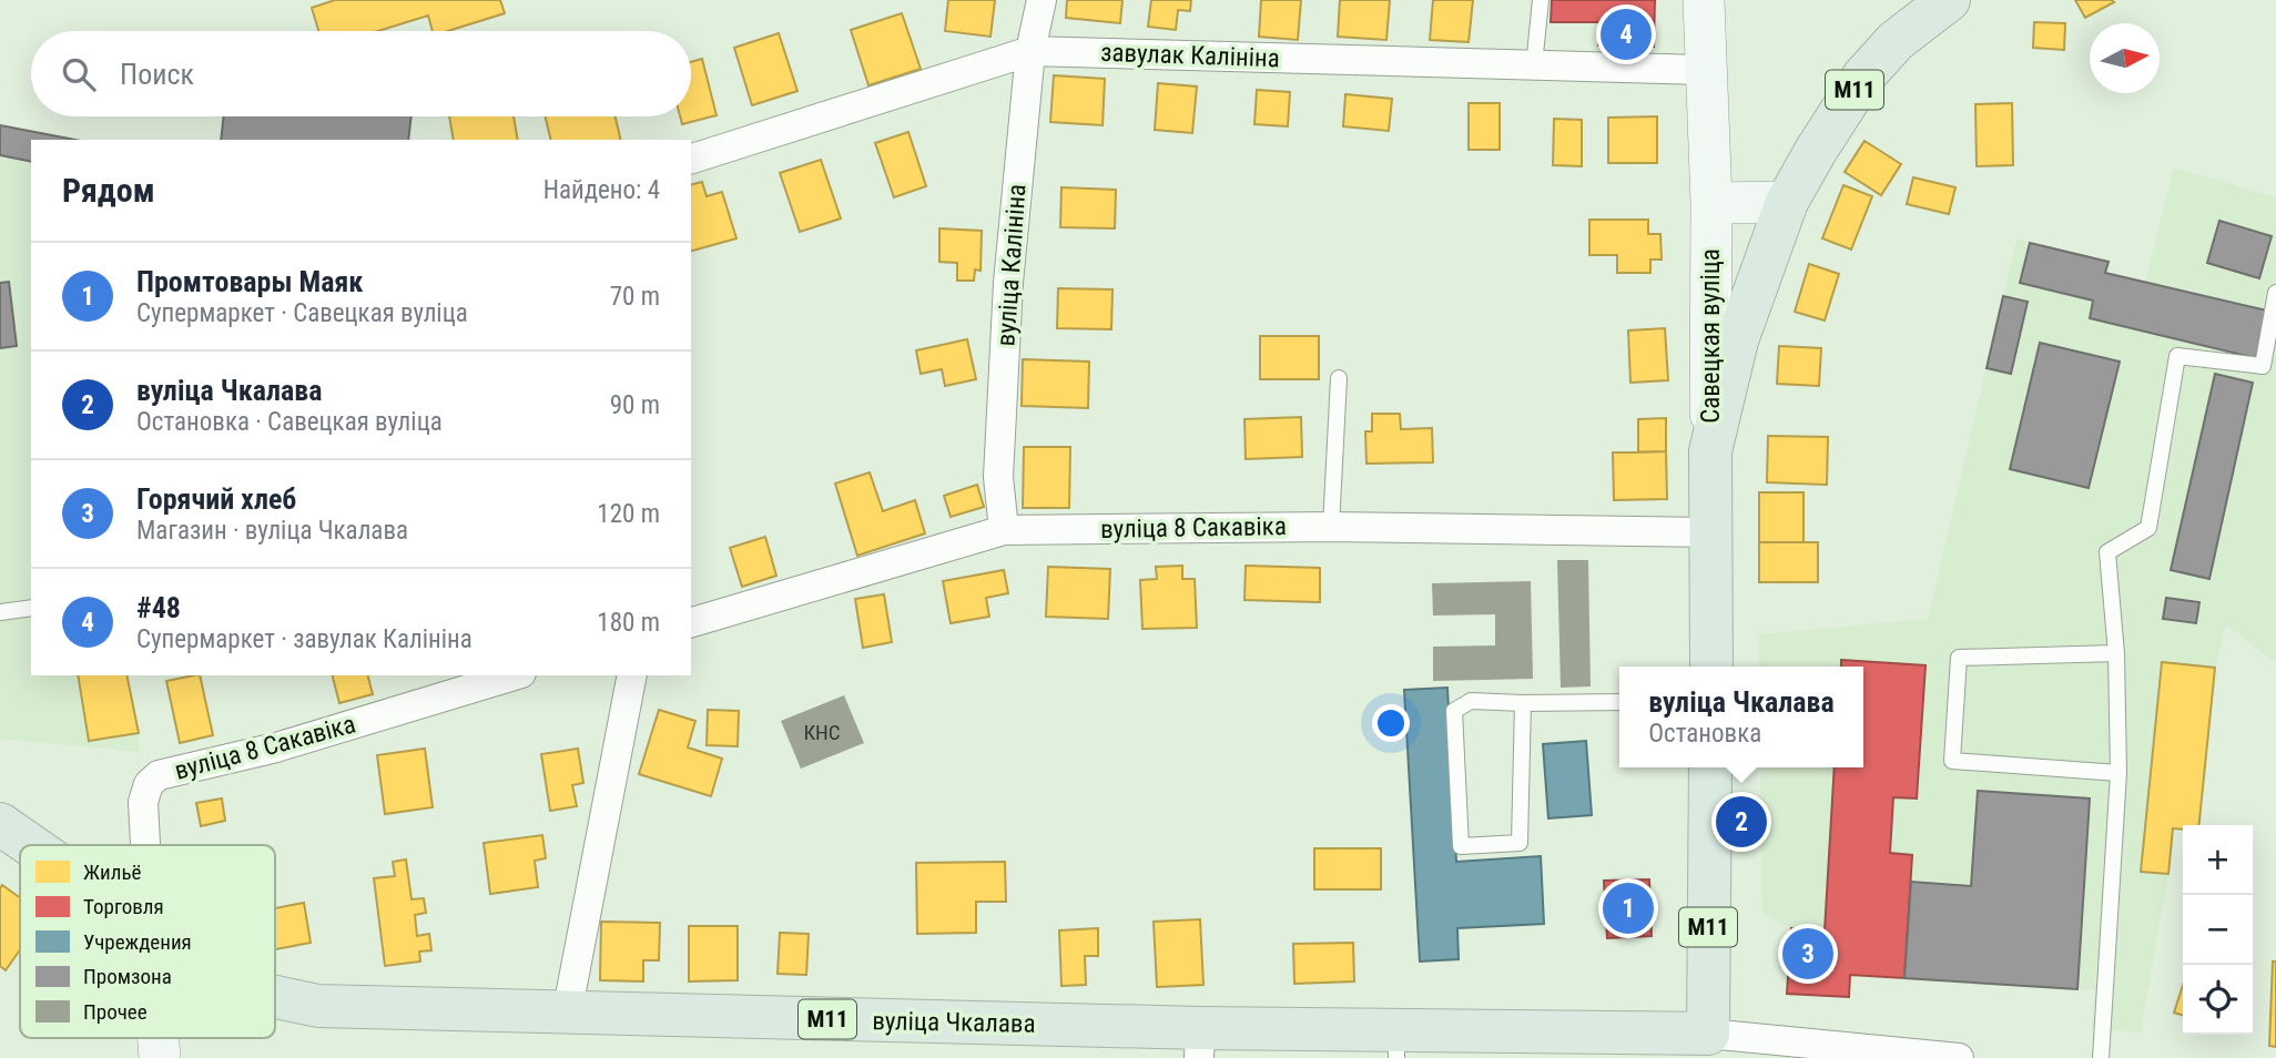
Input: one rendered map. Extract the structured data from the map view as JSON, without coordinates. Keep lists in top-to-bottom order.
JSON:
{
  "streets": {
    "highway": ["М11", "Савецкая вуліца", "вуліца Чкалава"],
    "street": ["завулак Калініна", "вуліца Калініна", "вуліца 8 Сакавіка"]
  },
  "crossings": [
    ["завулак Калініна", "вуліца Калініна"],
    ["завулак Калініна", "Савецкая вуліца"],
    ["М11", "Савецкая вуліца"],
    ["М11", "вуліца Чкалава"],
    ["вуліца Калініна", "вуліца 8 Сакавіка"],
    ["Савецкая вуліца", "вуліца 8 Сакавіка"]
  ],
  "house_numbers": ["КНС"],
  "legend": [
    "Жильё",
    "Торговля",
    "Учреждения",
    "Промзона",
    "Прочее"
  ],
  "north": "right",
  "page": {
    "pins": [
      "4",
      "2",
      "1",
      "3"
    ],
    "search": "Поиск",
    "heading": ["Рядом", "Найдено: 4"],
    "list": [
      {
        "mark": "1",
        "name": "Промтовары Маяк",
        "note": "Супермаркет · Савецкая вуліца",
        "value": "70 m"
      },
      {
        "mark": "2",
        "name": "вуліца Чкалава",
        "note": "Остановка · Савецкая вуліца",
        "value": "90 m"
      },
      {
        "mark": "3",
        "name": "Горячий хлеб",
        "note": "Магазин · вуліца Чкалава",
        "value": "120 m"
      },
      {
        "mark": "4",
        "name": "#48",
        "note": "Супермаркет · завулак Калініна",
        "value": "180 m"
      }
    ],
    "popup": ["вуліца Чкалава", "Остановка"],
    "map_buttons": ["+", "−"]
  }
}
